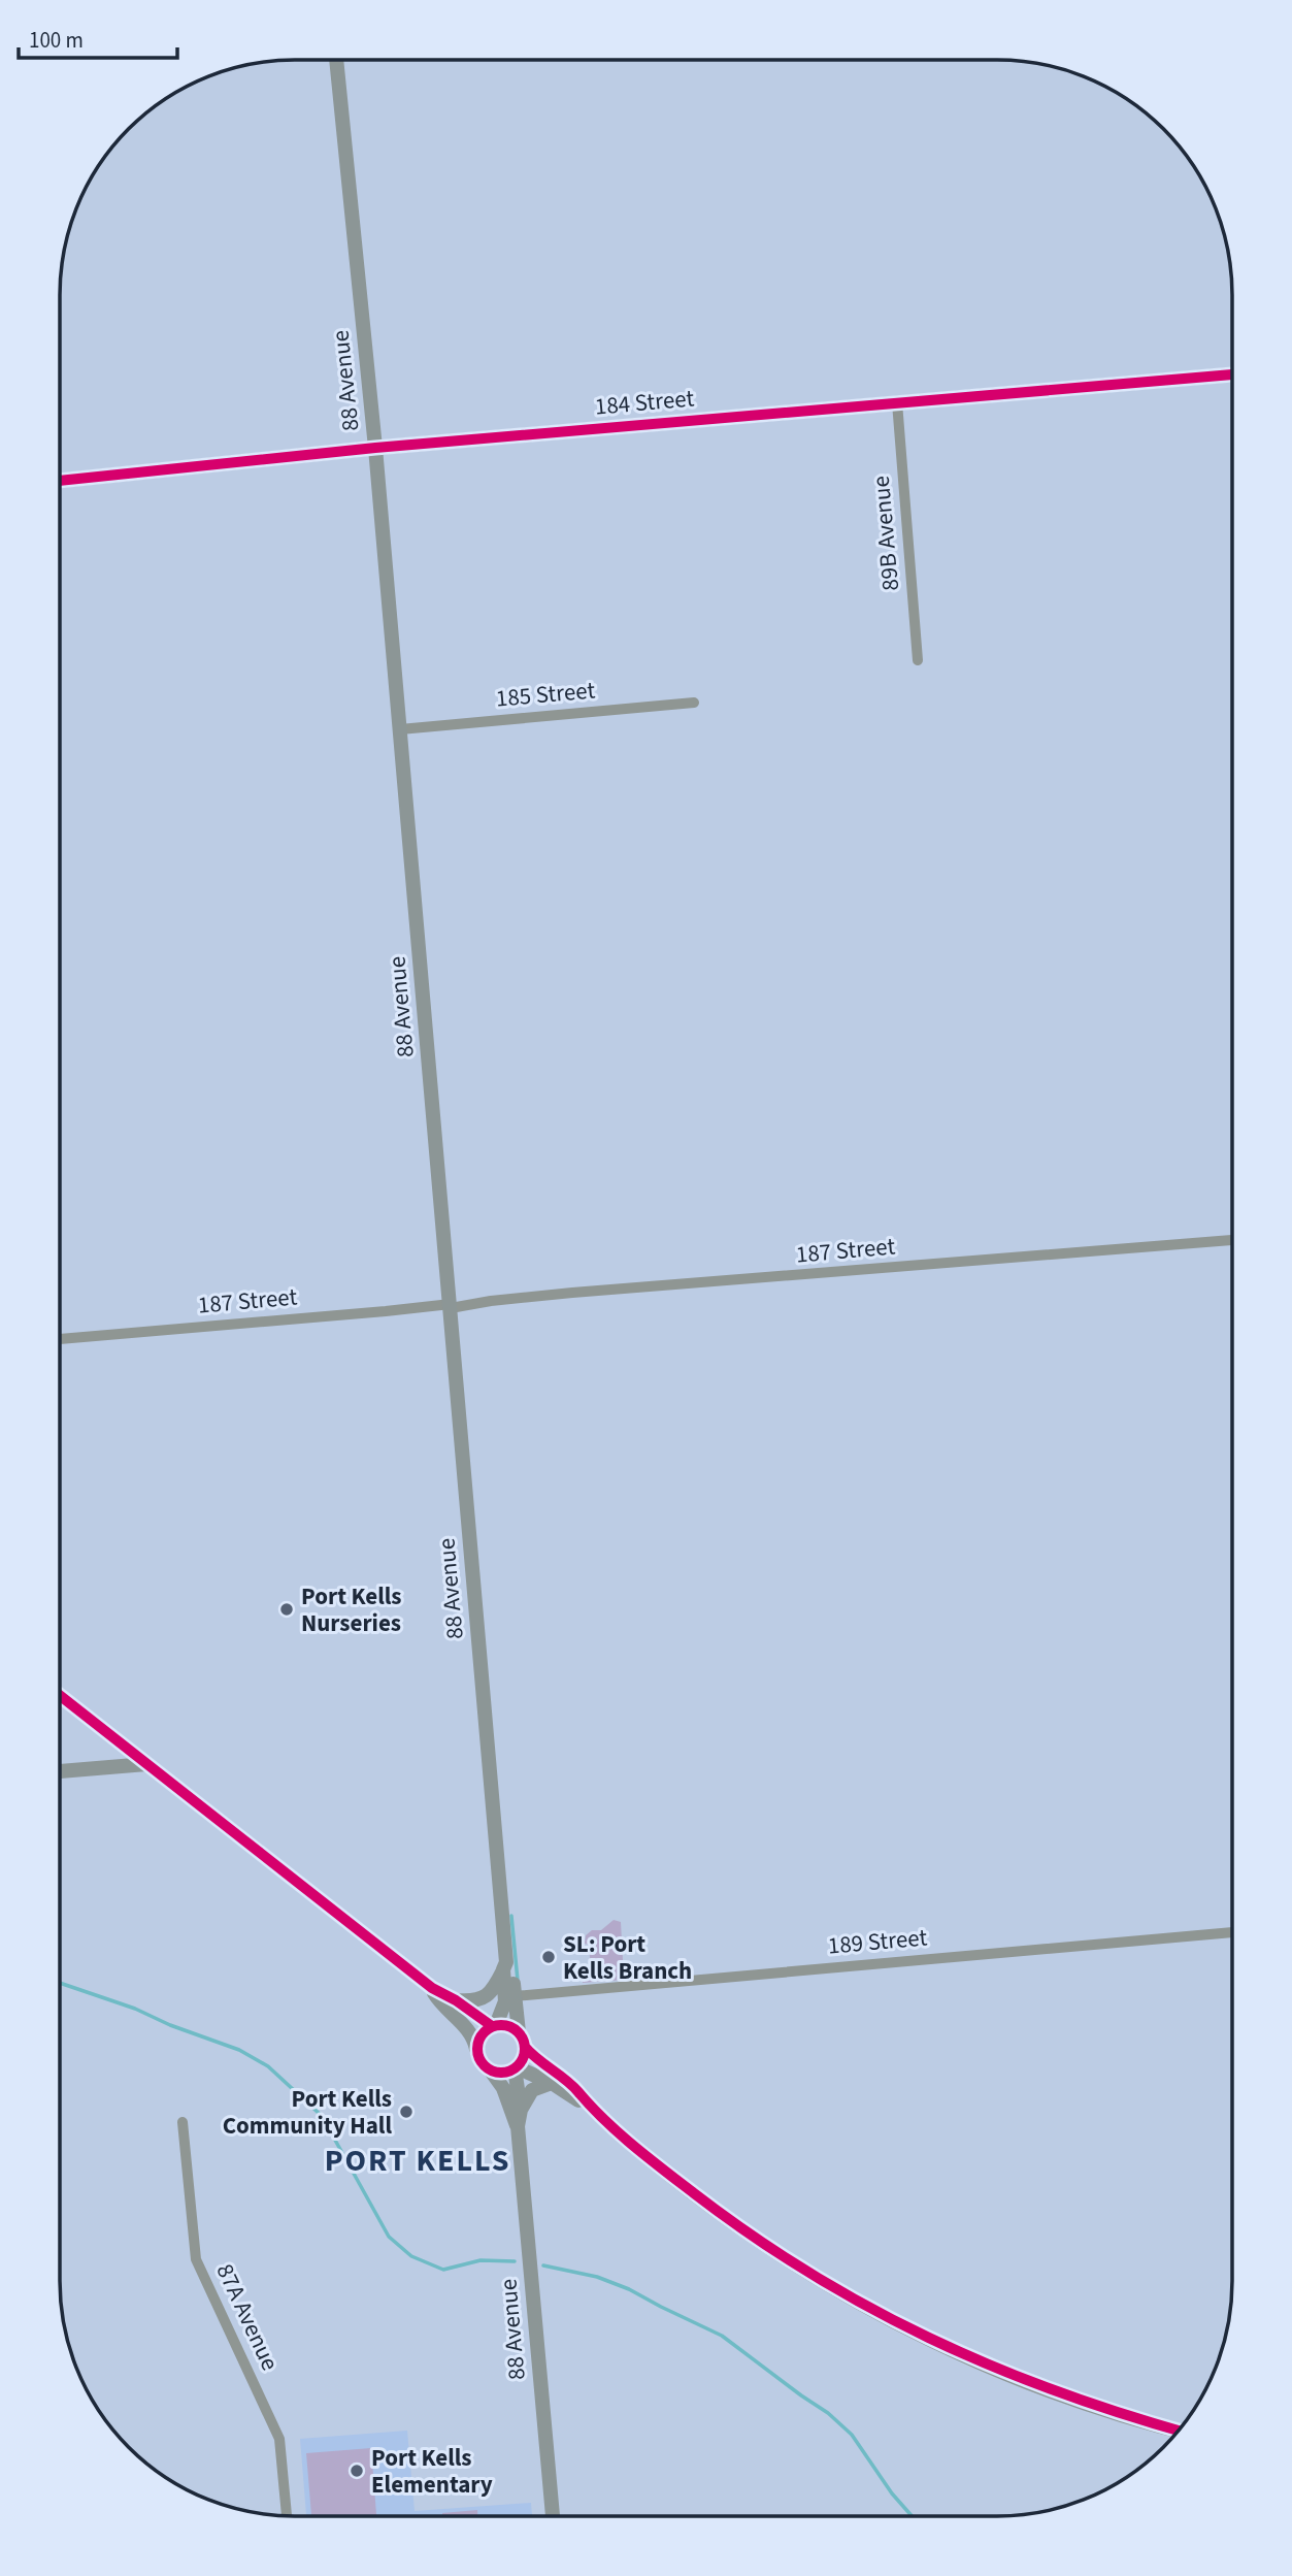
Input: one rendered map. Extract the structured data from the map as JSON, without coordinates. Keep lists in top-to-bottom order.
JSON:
{
  "streets": {
    "main road": ["88 Avenue", "184 Street"],
    "street": [
      "89B Avenue",
      "185 Street",
      "187 Street",
      "189 Street",
      "87A Avenue"
    ]
  },
  "crossings": [
    ["88 Avenue", "184 Street"],
    ["88 Avenue", "185 Street"],
    ["88 Avenue", "187 Street"],
    ["88 Avenue", "189 Street"],
    ["184 Street", "89B Avenue"]
  ],
  "districts": ["PORT KELLS"],
  "places": [
    "Port Kells Nurseries",
    "SL: Port Kells Branch",
    "Port Kells Community Hall",
    "Port Kells Elementary"
  ],
  "scale_bar": "100 m"
}
